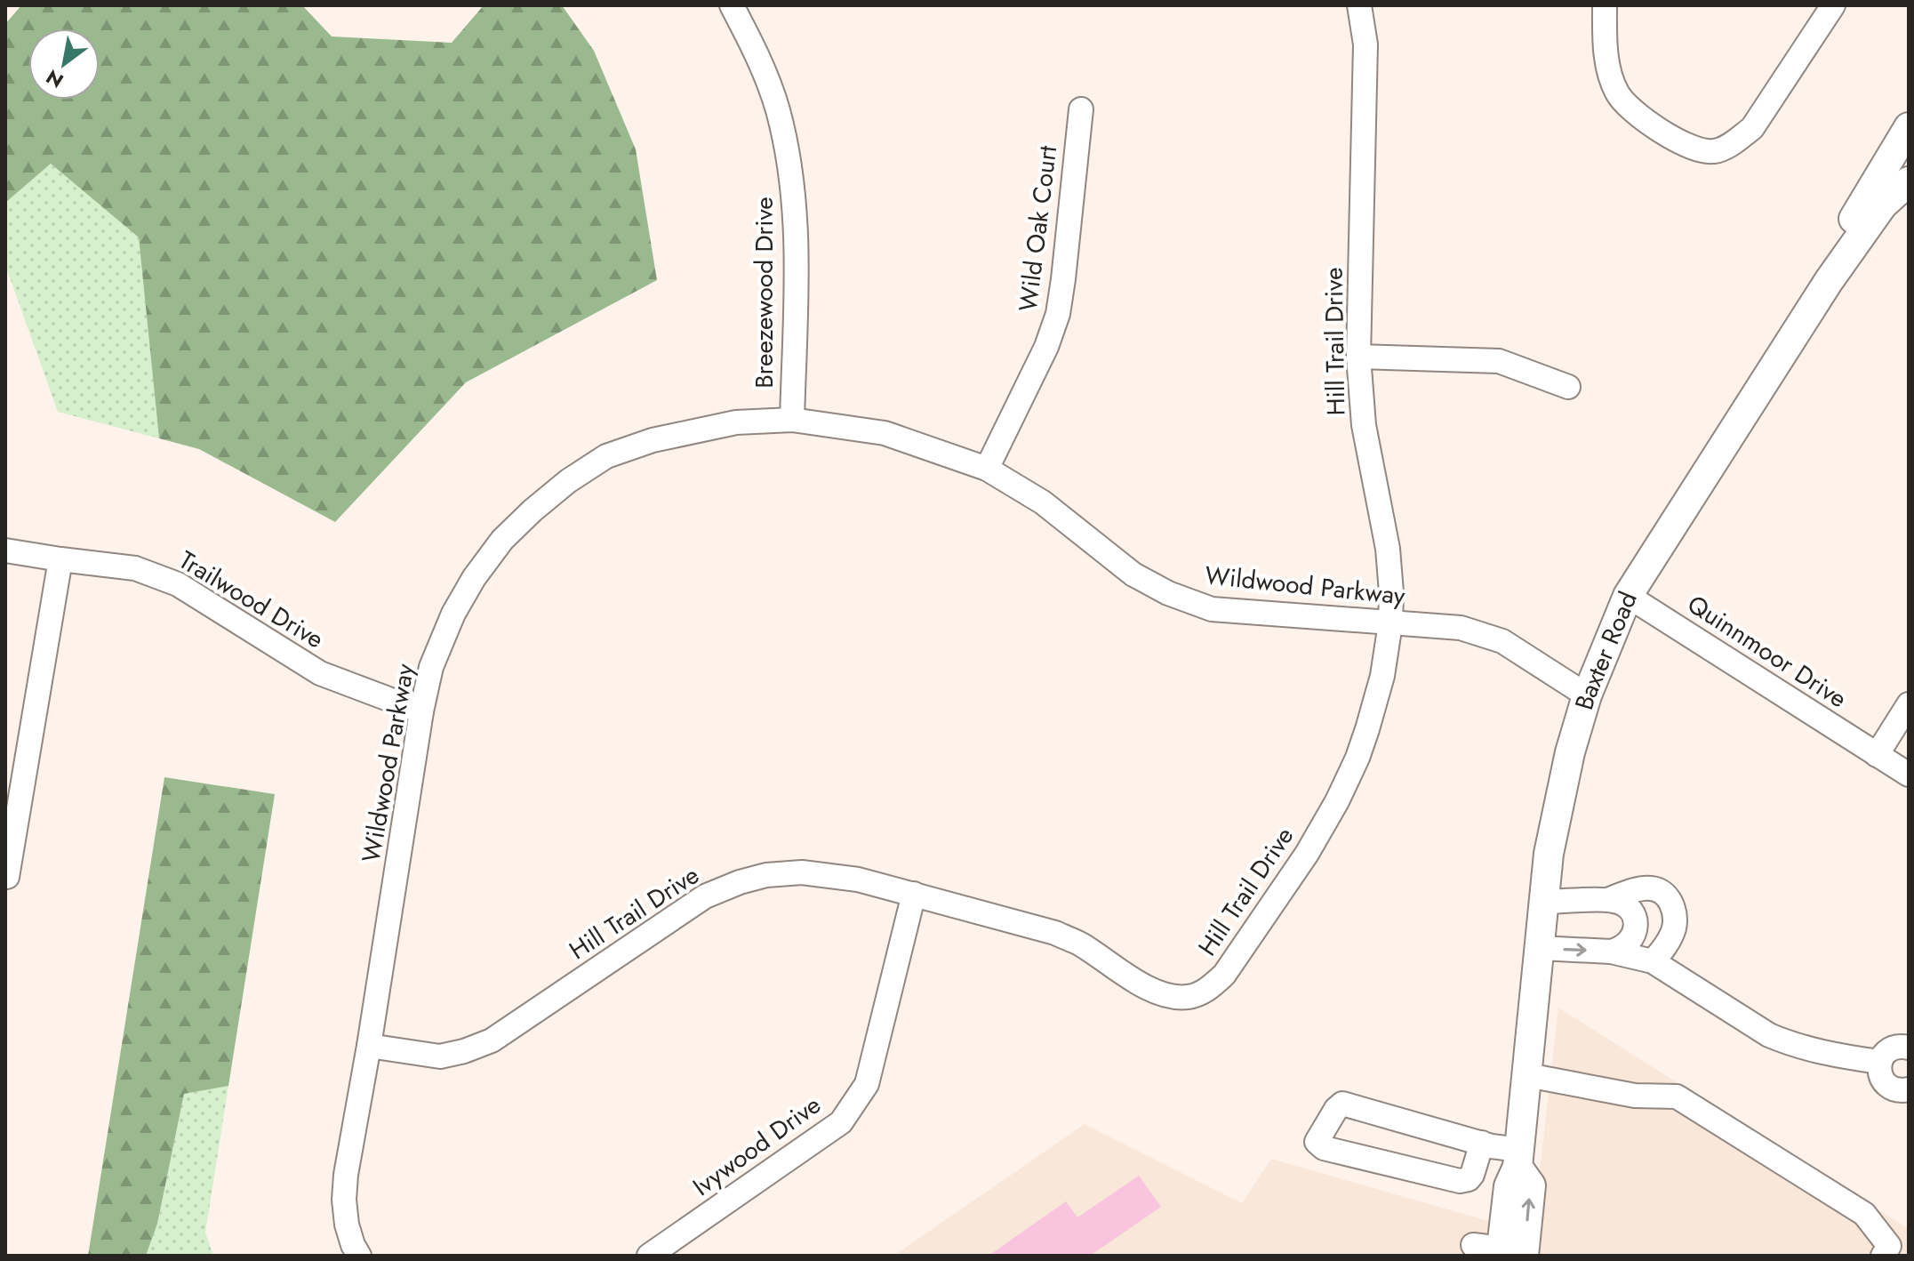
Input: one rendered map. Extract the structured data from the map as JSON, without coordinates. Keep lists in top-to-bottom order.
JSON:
{
  "streets": {
    "main road": ["Baxter Road"],
    "street": [
      "Wild Oak Court",
      "Breezewood Drive",
      "Hill Trail Drive",
      "Wildwood Parkway",
      "Trailwood Drive",
      "Quinnmoor Drive",
      "Ivywood Drive"
    ]
  },
  "crossings": [
    ["Wild Oak Court", "Wildwood Parkway"],
    ["Breezewood Drive", "Wildwood Parkway"],
    ["Hill Trail Drive", "Wildwood Parkway"],
    ["Hill Trail Drive", "Ivywood Drive"],
    ["Wildwood Parkway", "Trailwood Drive"],
    ["Wildwood Parkway", "Baxter Road"],
    ["Baxter Road", "Quinnmoor Drive"]
  ],
  "north": "bottom left"
}
